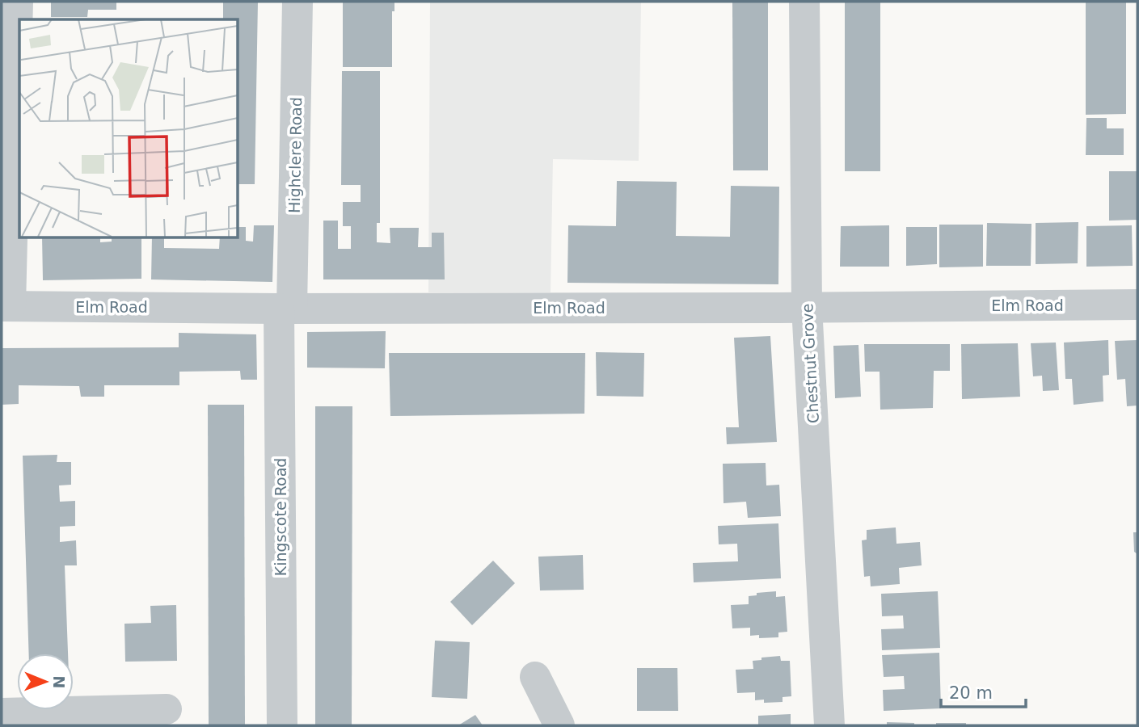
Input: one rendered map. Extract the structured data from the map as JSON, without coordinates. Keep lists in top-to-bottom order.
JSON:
{
  "streets": {
    "street": [
      "Highclere Road",
      "Elm Road",
      "Chestnut Grove",
      "Kingscote Road"
    ]
  },
  "crossings": [
    ["Highclere Road", "Elm Road"],
    ["Highclere Road", "Kingscote Road"],
    ["Elm Road", "Chestnut Grove"],
    ["Elm Road", "Kingscote Road"]
  ],
  "scale_bar": "20 m",
  "north": "right"
}
